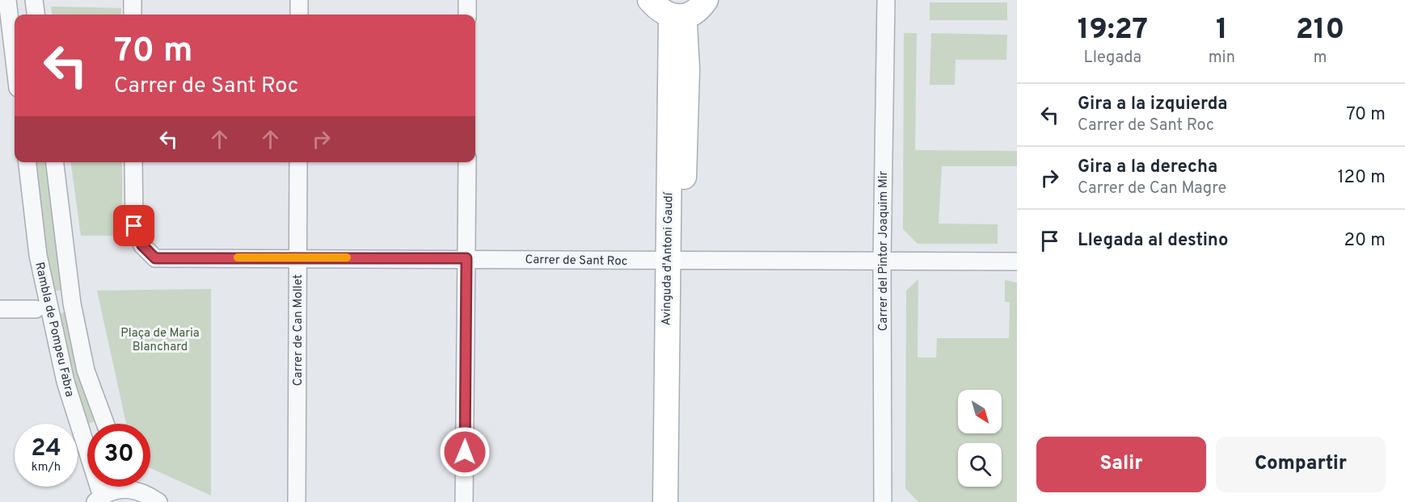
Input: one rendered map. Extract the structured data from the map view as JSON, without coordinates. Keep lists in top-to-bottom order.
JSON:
{
  "streets": {
    "street": [
      "Carrer del Pintor Joaquim Mir",
      "Avinguda d'Antoni Gaudí",
      "Carrer de Sant Roc",
      "Rambla de Pompeu Fabra",
      "Carrer de Can Mollet"
    ]
  },
  "crossings": [
    ["Carrer del Pintor Joaquim Mir", "Carrer de Sant Roc"],
    ["Avinguda d'Antoni Gaudí", "Carrer de Sant Roc"],
    ["Carrer de Sant Roc", "Carrer de Can Mollet"]
  ],
  "parks": ["Plaça de Maria Blanchard"],
  "north": "bottom right",
  "page": {
    "eta": [
      "19:27",
      "Llegada",
      "1",
      "min",
      "210",
      "m"
    ],
    "turn": ["70 m", "Carrer de Sant Roc"],
    "list": [
      {
        "name": "Gira a la izquierda",
        "note": "Carrer de Sant Roc",
        "value": "70 m"
      },
      {
        "name": "Gira a la derecha",
        "note": "Carrer de Can Magre",
        "value": "120 m"
      },
      {
        "name": "Llegada al destino",
        "value": "20 m"
      }
    ],
    "speed": "24 km/h",
    "limit": "30",
    "buttons": ["Salir", "Compartir"]
  }
}
